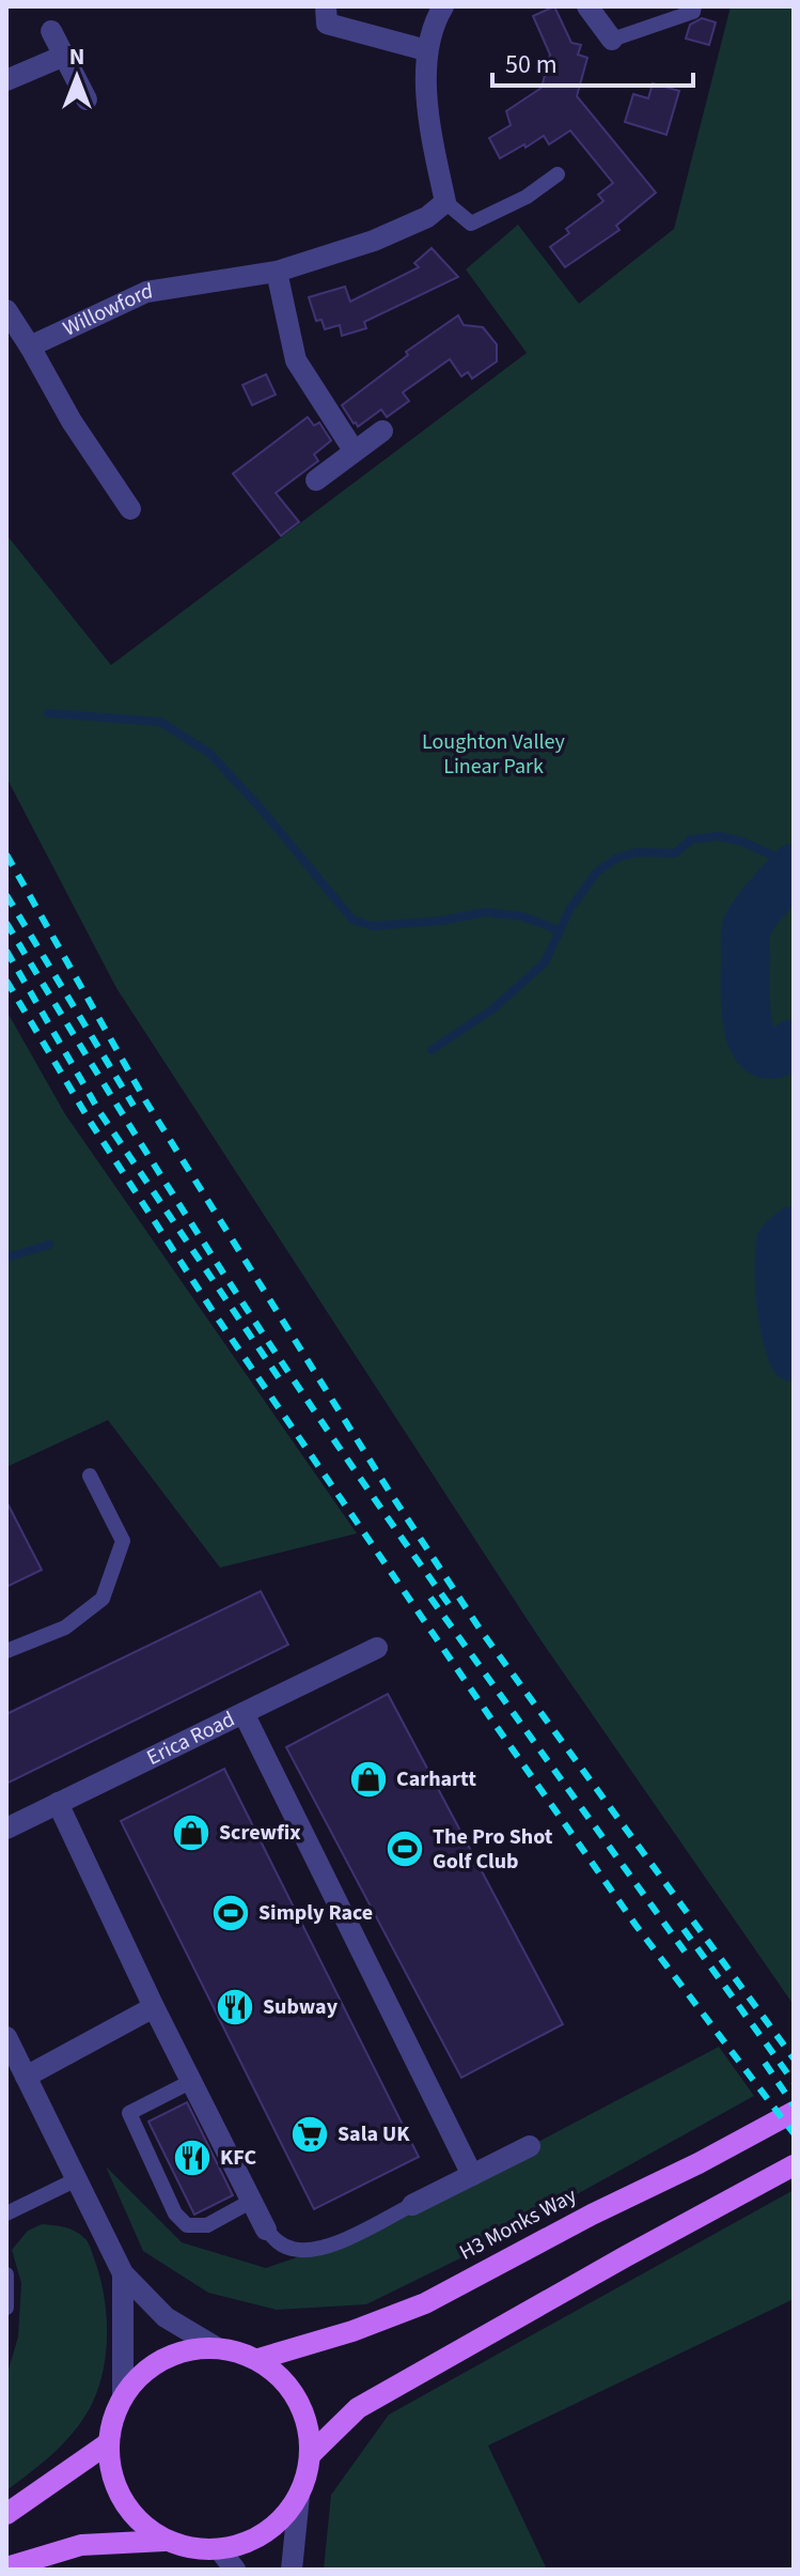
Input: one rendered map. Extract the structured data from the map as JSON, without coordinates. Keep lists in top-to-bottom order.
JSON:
{
  "streets": {
    "main road": ["H3 Monks Way"],
    "street": ["Willowford", "Erica Road"]
  },
  "parks": ["Loughton Valley Linear Park"],
  "places": {
    "shop": ["Carhartt", "Screwfix"],
    "sports": ["The Pro Shot Golf Club", "Simply Race"],
    "restaurant": ["Subway", "KFC"],
    "supermarket": ["Sala UK"]
  },
  "scale_bar": "50 m",
  "north": "top"
}
